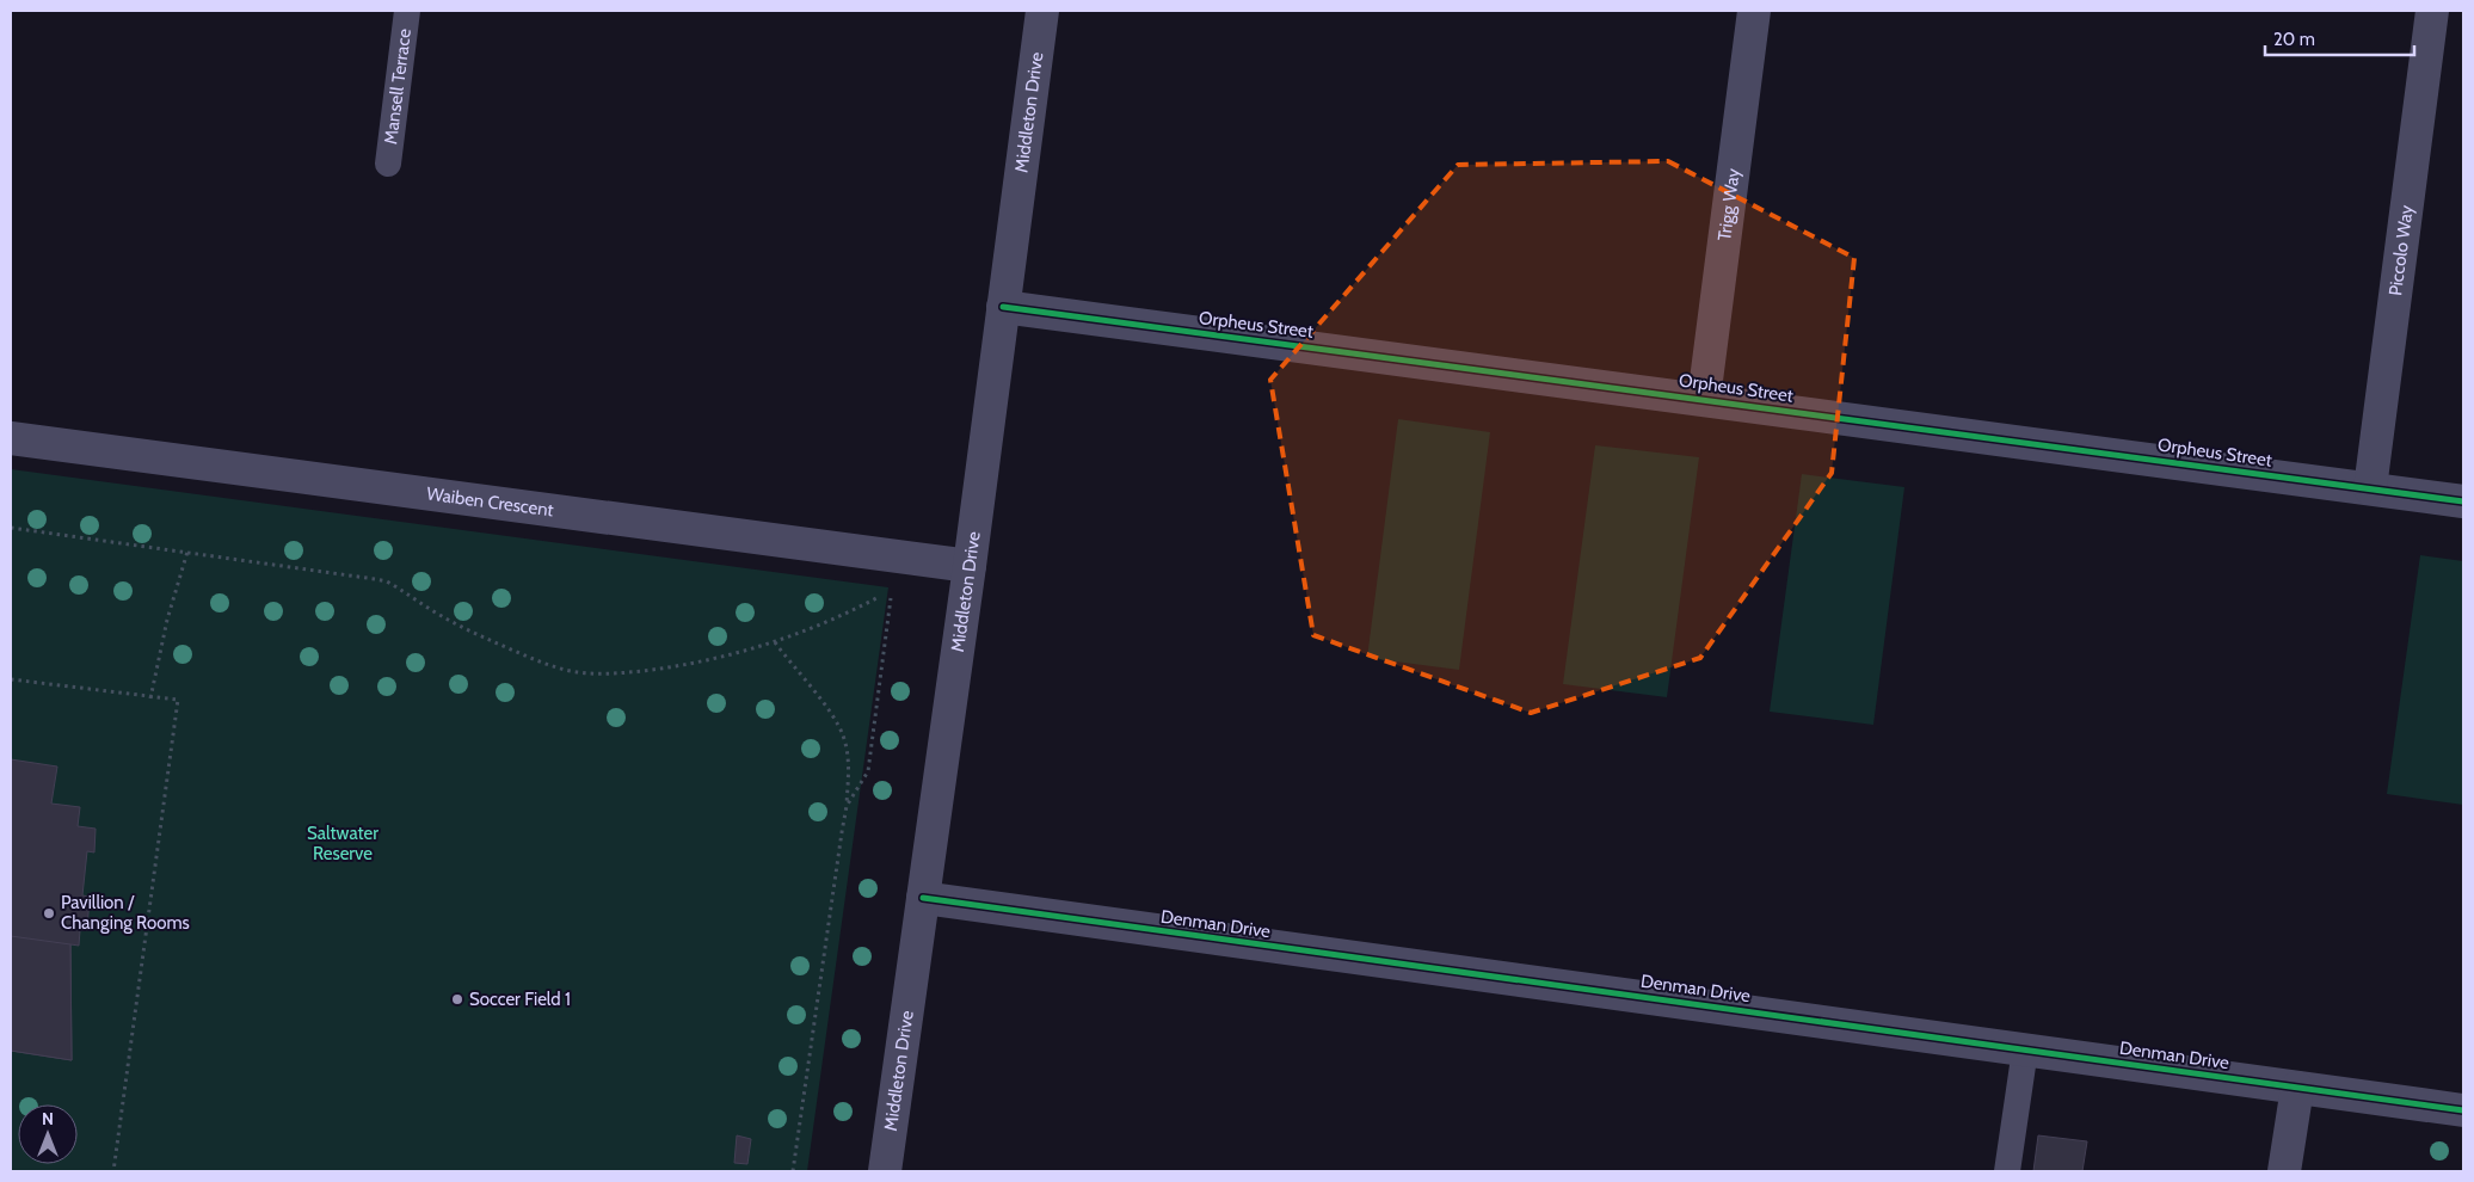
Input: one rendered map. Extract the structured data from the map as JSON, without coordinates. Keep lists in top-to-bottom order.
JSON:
{
  "streets": {
    "street": [
      "Middleton Drive",
      "Trigg Way",
      "Piccolo Way",
      "Orpheus Street",
      "Waiben Crescent",
      "Denman Drive"
    ],
    "lane": ["Mansell Terrace"]
  },
  "crossings": [
    ["Middleton Drive", "Orpheus Street"],
    ["Middleton Drive", "Waiben Crescent"],
    ["Middleton Drive", "Denman Drive"],
    ["Trigg Way", "Orpheus Street"],
    ["Piccolo Way", "Orpheus Street"]
  ],
  "parks": ["Saltwater Reserve"],
  "places": ["Pavillion / Changing Rooms", "Soccer Field 1"],
  "scale_bar": "20 m",
  "north": "top"
}
